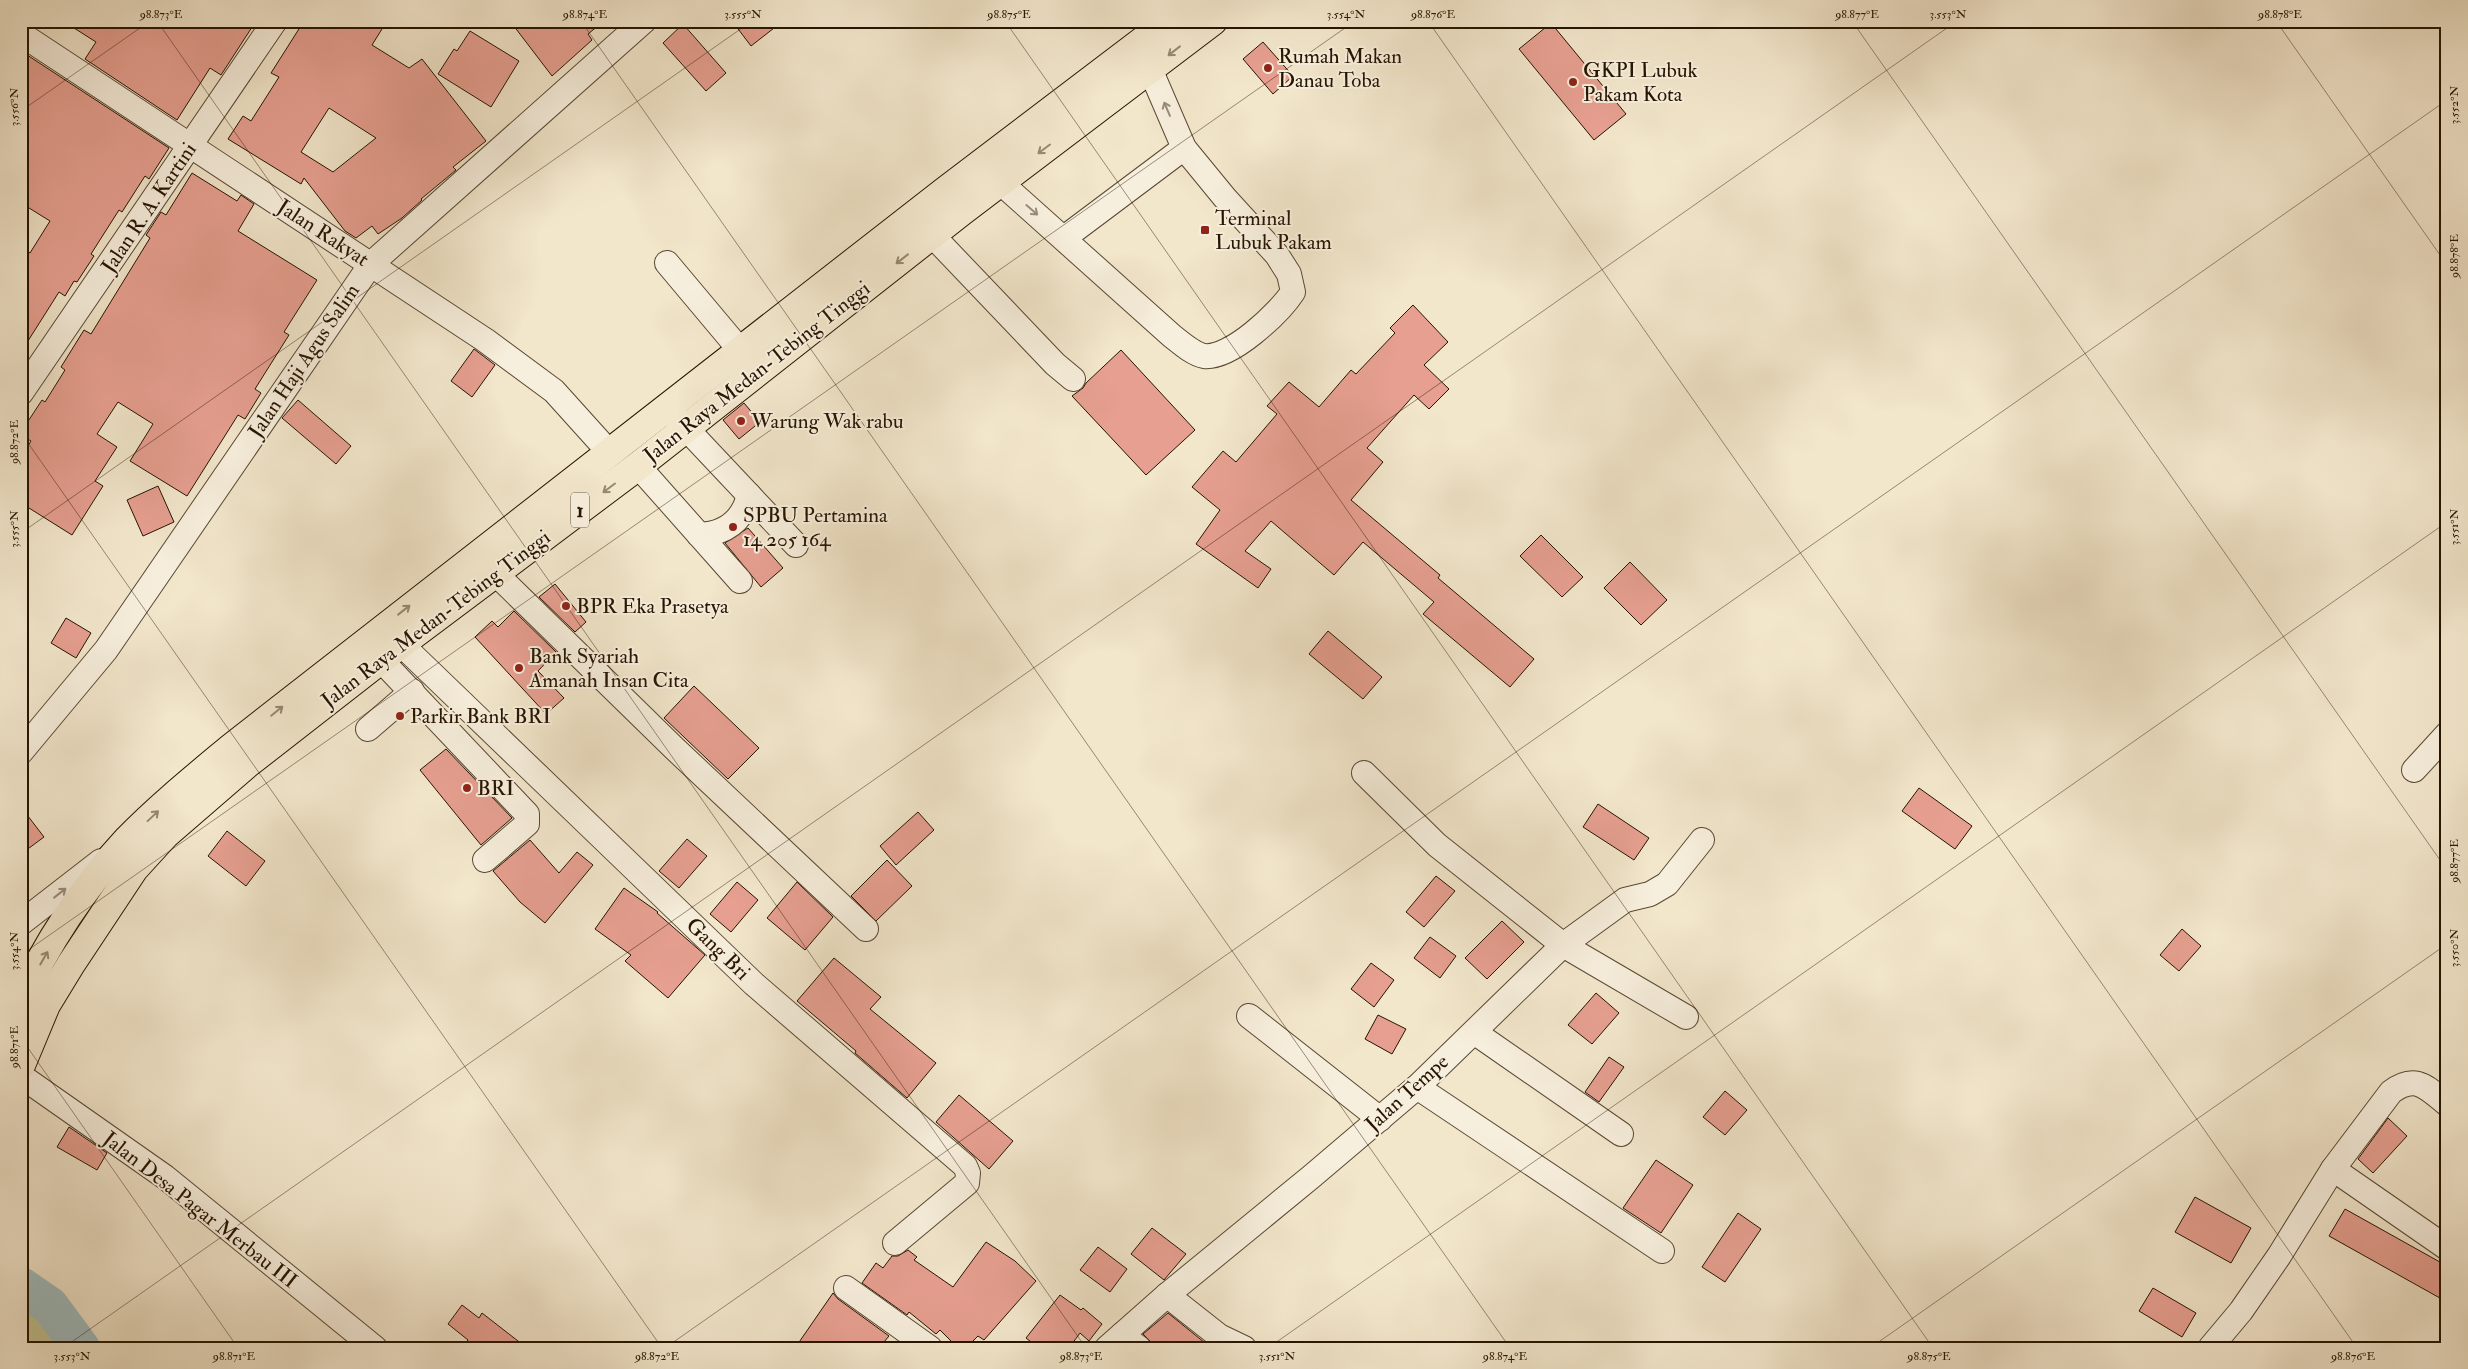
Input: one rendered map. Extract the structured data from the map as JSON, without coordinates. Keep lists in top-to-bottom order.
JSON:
{
  "streets": {
    "highway": ["Jalan Raya Medan-Tebing Tinggi", "1"],
    "street": [
      "Jalan R. A. Kartini",
      "Jalan Rakyat",
      "Jalan Haji Agus Salim",
      "Gang Bri",
      "Jalan Tempe",
      "Jalan Desa Pagar Merbau III"
    ]
  },
  "crossings": [
    ["Jalan R. A. Kartini", "Jalan Rakyat"],
    ["Jalan Rakyat", "Jalan Haji Agus Salim"],
    ["Jalan Rakyat", "Jalan Raya Medan-Tebing Tinggi"],
    ["Jalan Raya Medan-Tebing Tinggi", "Gang Bri"]
  ],
  "places": {
    "other": [
      "Rumah Makan Danau Toba",
      "GKPI Lubuk Pakam Kota",
      "Warung Wak rabu",
      "SPBU Pertamina 14 205 164",
      "BPR Eka Prasetya",
      "Bank Syariah Amanah Insan Cita",
      "Parkir Bank BRI",
      "BRI"
    ],
    "transit": ["Terminal Lubuk Pakam"]
  },
  "coordinates": [
    "98.873°E",
    "98.874°E",
    "3.555°N",
    "98.875°E",
    "3.554°N",
    "98.876°E",
    "98.877°E",
    "3.553°N",
    "98.878°E",
    "3.552°N",
    "3.556°N",
    "98.872°E",
    "3.551°N",
    "3.550°N",
    "98.871°E"
  ]
}
